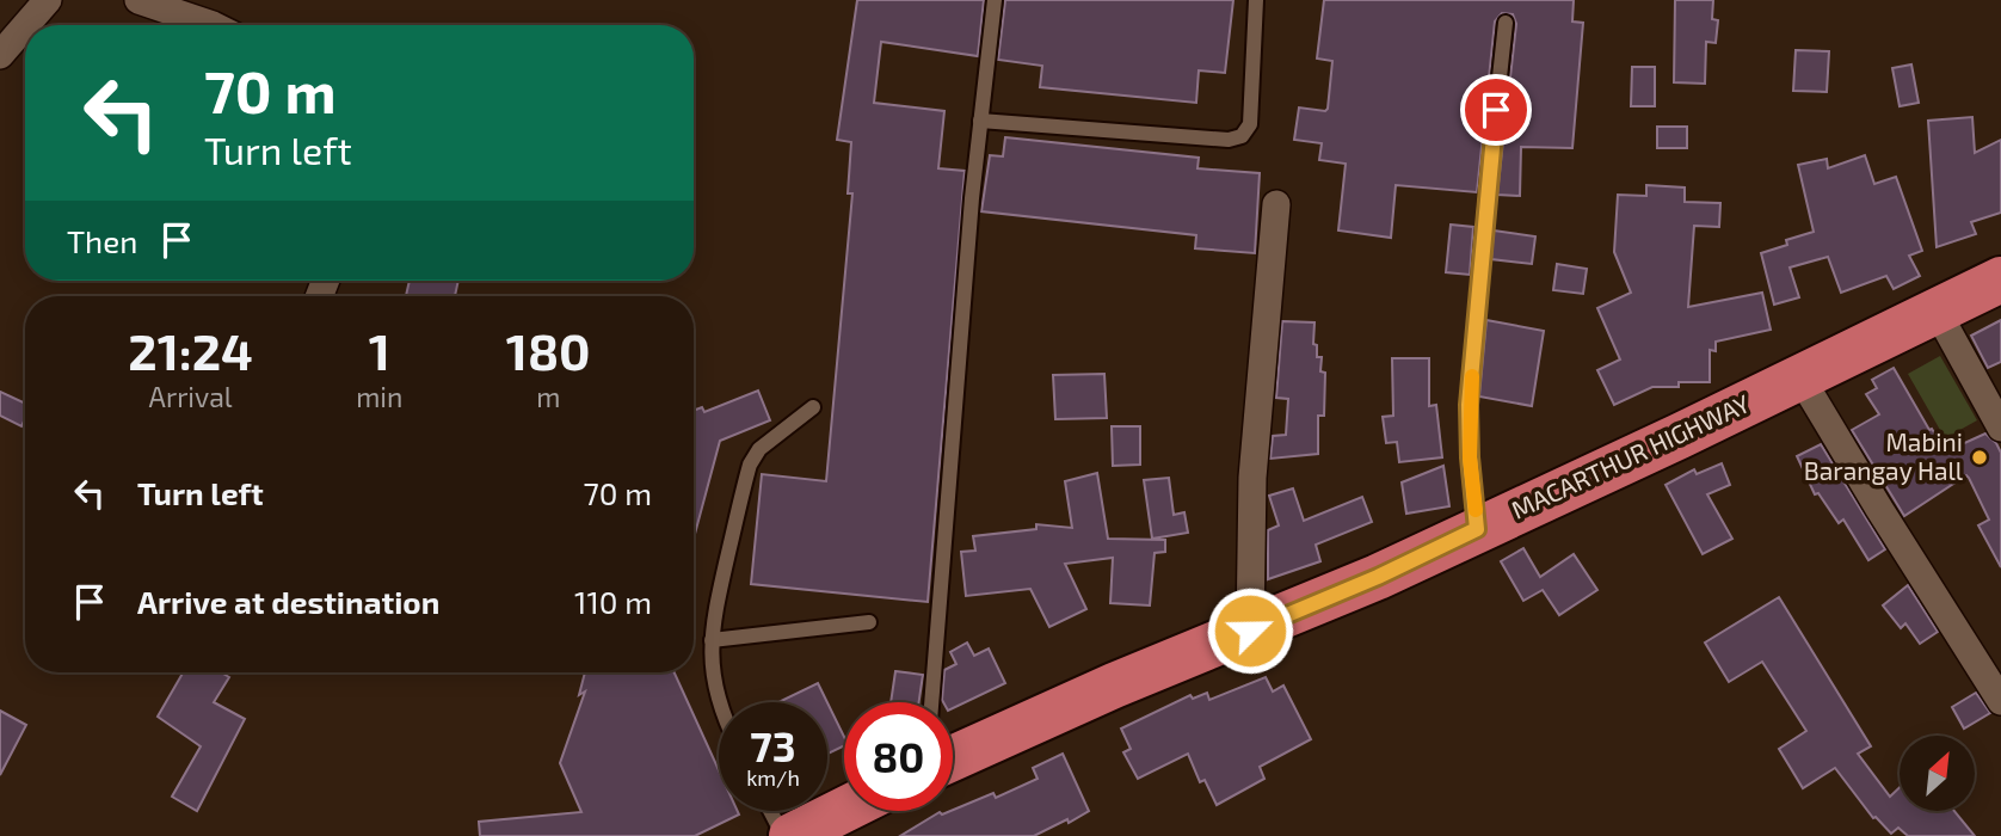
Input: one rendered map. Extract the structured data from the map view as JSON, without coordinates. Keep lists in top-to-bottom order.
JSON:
{
  "streets": {
    "highway": ["MACARTHUR HIGHWAY"]
  },
  "places": ["Mabini Barangay Hall"],
  "north": "top right",
  "page": {
    "turn": ["70 m", "Turn left"],
    "then": "Then",
    "eta": [
      "21:24",
      "Arrival",
      "1",
      "min",
      "180",
      "m"
    ],
    "list": [
      {
        "name": "Turn left",
        "value": "70 m"
      },
      {
        "name": "Arrive at destination",
        "value": "110 m"
      }
    ],
    "speed": "73 km/h",
    "limit": "80"
  }
}
